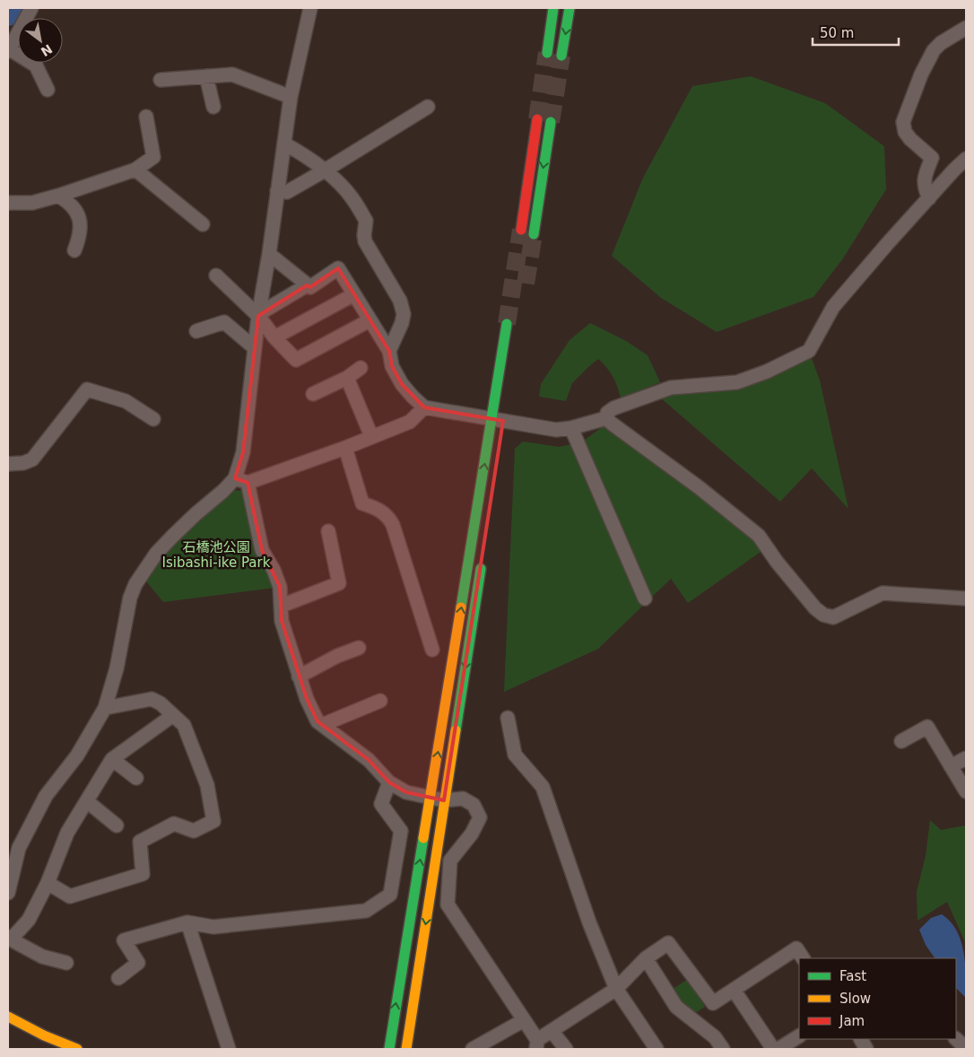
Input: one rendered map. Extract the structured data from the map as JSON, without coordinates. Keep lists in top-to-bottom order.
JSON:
{
  "parks": ["石橋池公園 Isibashi-ike Park"],
  "legend": ["Fast", "Slow", "Jam"],
  "scale_bar": "50 m",
  "north": "bottom right"
}
